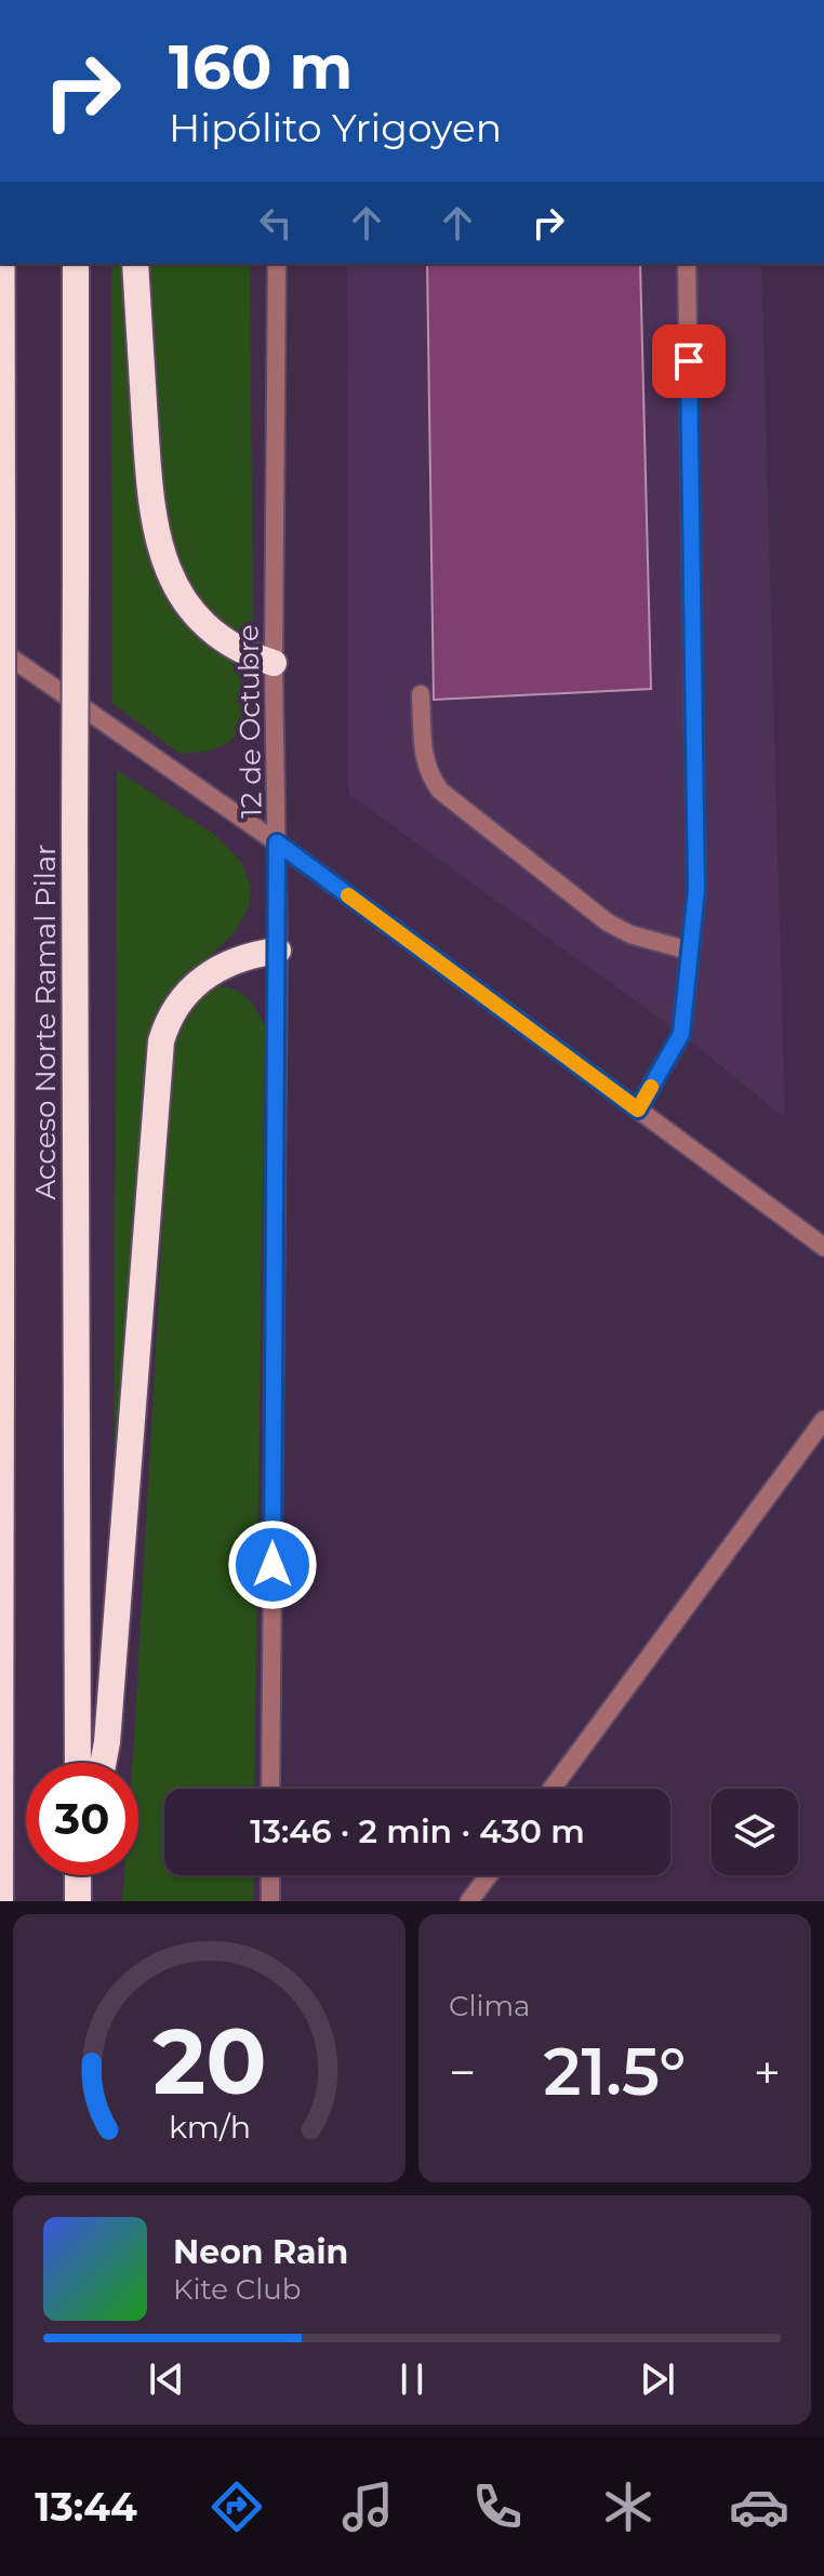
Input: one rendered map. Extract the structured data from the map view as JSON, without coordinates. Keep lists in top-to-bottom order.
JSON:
{
  "streets": {
    "highway": ["Acceso Norte Ramal Pilar"],
    "street": ["12 de Octubre"]
  },
  "page": {
    "turn": ["160 m", "Hipólito Yrigoyen"],
    "limit": "30",
    "trip": "13:46 · 2 min · 430 m",
    "tile": "Clima",
    "heat": ["−", "21.5°", "+"],
    "song": ["Neon Rain", "Kite Club"],
    "tabs": "13:44",
    "gauge": ["20", "km/h"]
  }
}
